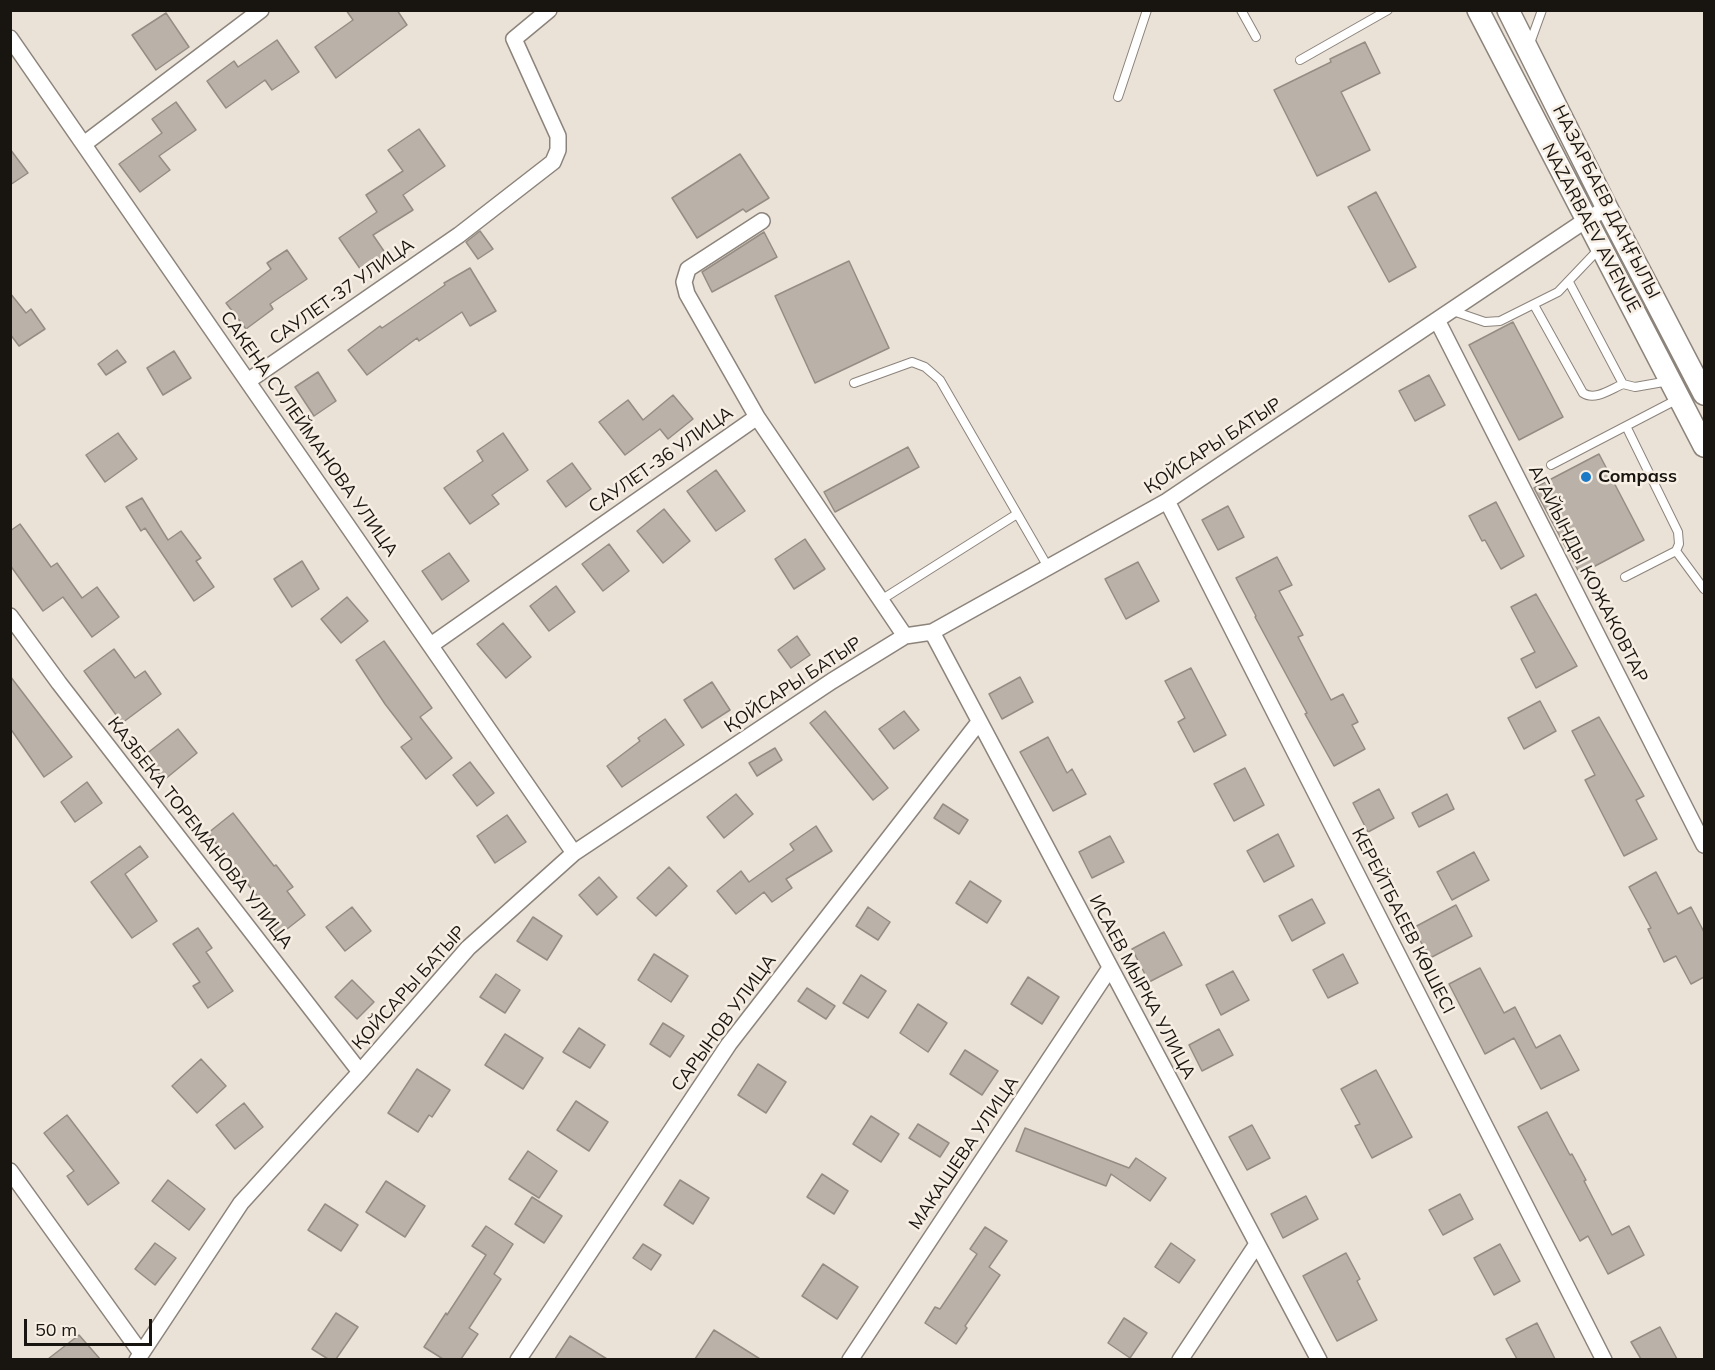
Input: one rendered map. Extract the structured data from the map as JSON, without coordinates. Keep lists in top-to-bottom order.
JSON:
{
  "streets": {
    "main road": ["НАЗАРБАЕВ ДАҢҒЫЛЫ", "NAZARBAEV AVENUE"],
    "street": [
      "САУЛЕТ-37 УЛИЦА",
      "САКЕНА СУЛЕЙМАНОВА УЛИЦА",
      "ҚОЙСАРЫ БАТЫР",
      "САУЛЕТ-36 УЛИЦА",
      "АГАЙЫНДЫ КОЖАКОВТАР",
      "КАЗБЕКА ТОРЕМАНОВА УЛИЦА",
      "КЕРЕЙТБАЕЕВ КӨШЕСІ",
      "ИСАЕВ МЫРКА УЛИЦА",
      "САРЫНОВ УЛИЦА",
      "МАКАШЕВА УЛИЦА"
    ]
  },
  "crossings": [
    ["НАЗАРБАЕВ ДАҢҒЫЛЫ", "ҚОЙСАРЫ БАТЫР"],
    ["NAZARBAEV AVENUE", "ҚОЙСАРЫ БАТЫР"],
    ["САУЛЕТ-37 УЛИЦА", "САКЕНА СУЛЕЙМАНОВА УЛИЦА"],
    ["САКЕНА СУЛЕЙМАНОВА УЛИЦА", "ҚОЙСАРЫ БАТЫР"],
    ["САКЕНА СУЛЕЙМАНОВА УЛИЦА", "САУЛЕТ-36 УЛИЦА"],
    ["ҚОЙСАРЫ БАТЫР", "САУЛЕТ-36 УЛИЦА"],
    ["ҚОЙСАРЫ БАТЫР", "АГАЙЫНДЫ КОЖАКОВТАР"],
    ["ҚОЙСАРЫ БАТЫР", "КАЗБЕКА ТОРЕМАНОВА УЛИЦА"],
    ["ҚОЙСАРЫ БАТЫР", "КЕРЕЙТБАЕЕВ КӨШЕСІ"],
    ["ҚОЙСАРЫ БАТЫР", "ИСАЕВ МЫРКА УЛИЦА"],
    ["ИСАЕВ МЫРКА УЛИЦА", "САРЫНОВ УЛИЦА"],
    ["ИСАЕВ МЫРКА УЛИЦА", "МАКАШЕВА УЛИЦА"]
  ],
  "places": ["Compass"],
  "scale_bar": "50 m"
}
